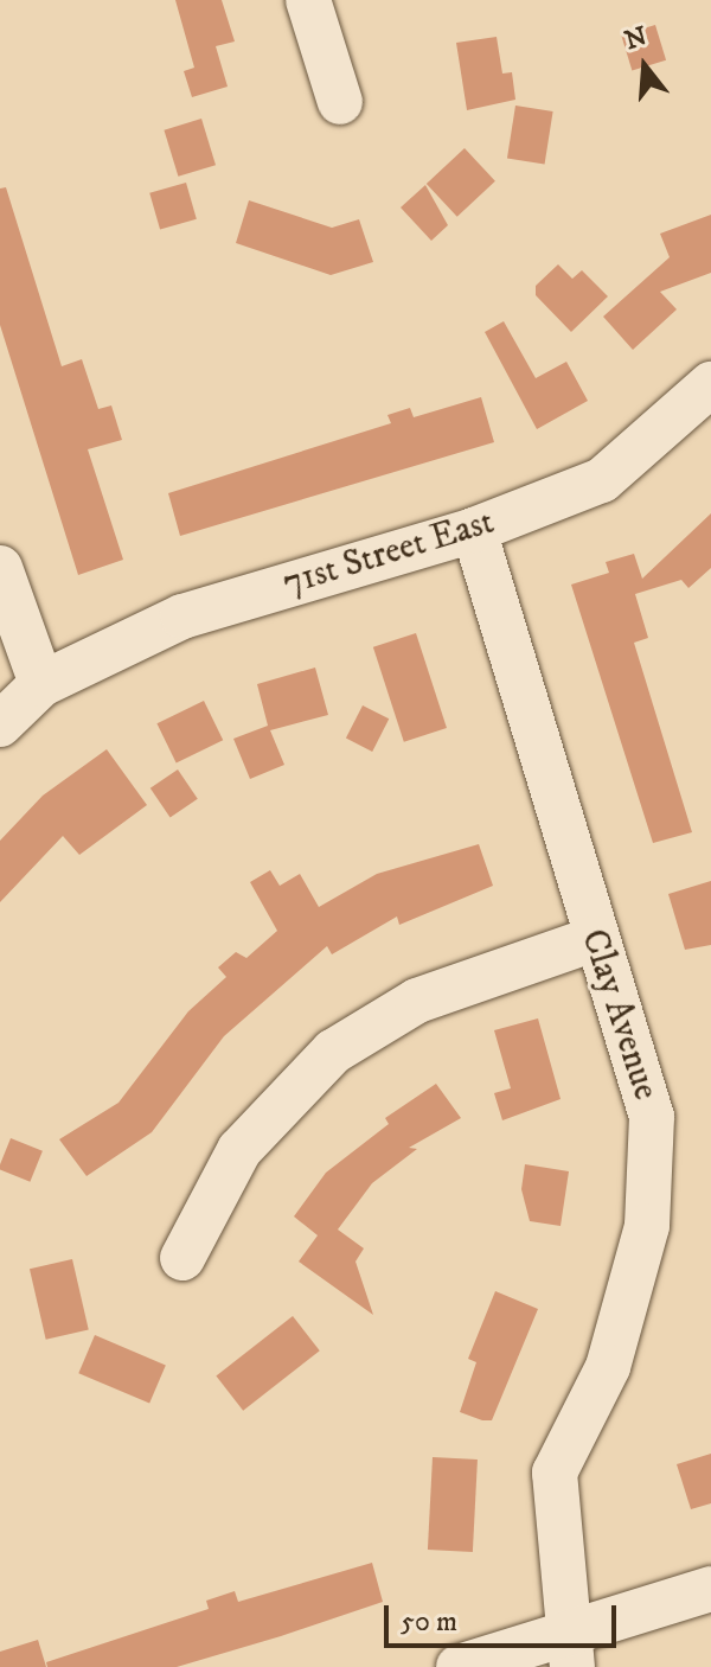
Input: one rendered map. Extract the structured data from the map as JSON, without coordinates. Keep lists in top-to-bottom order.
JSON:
{
  "streets": {
    "street": ["71st Street East", "Clay Avenue"]
  },
  "crossings": [
    ["71st Street East", "Clay Avenue"]
  ],
  "scale_bar": "50 m",
  "north": "top"
}
